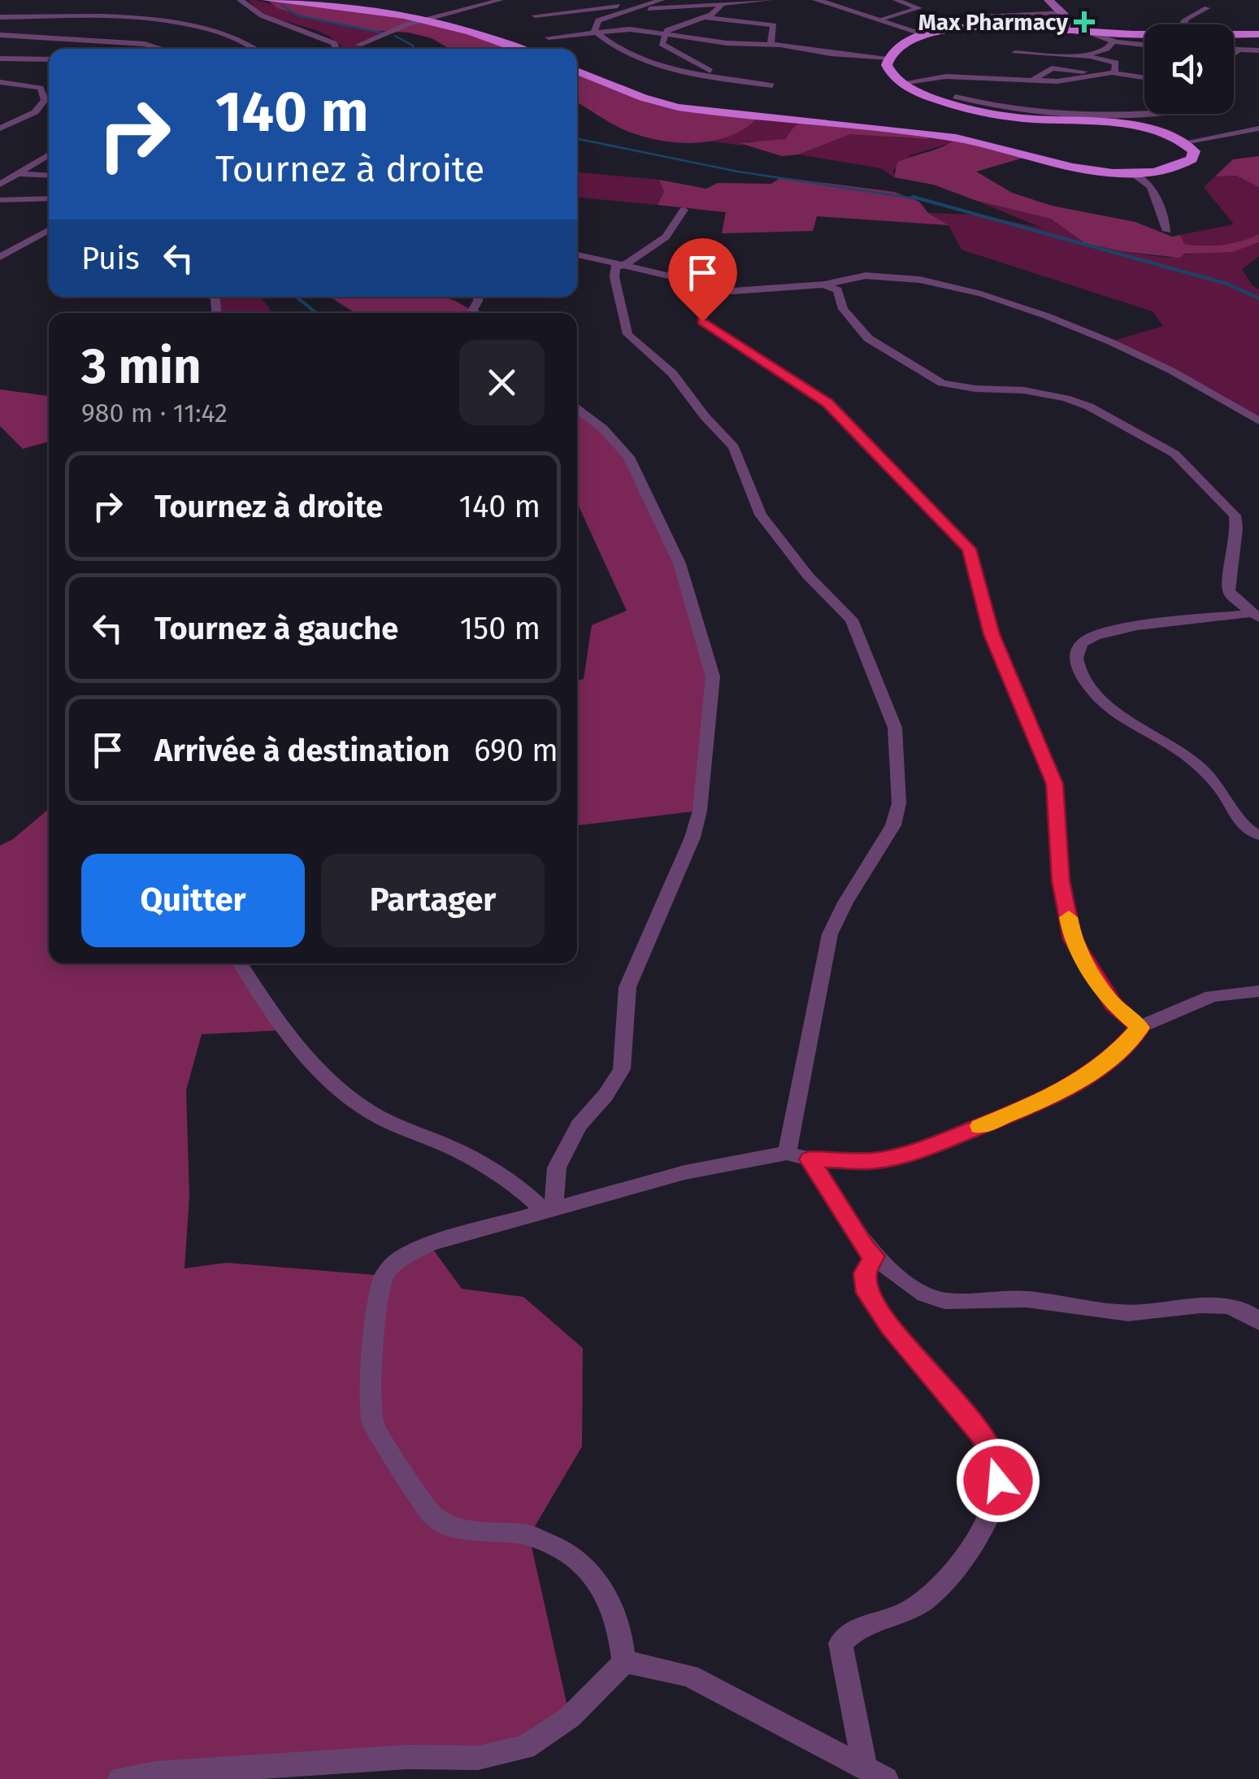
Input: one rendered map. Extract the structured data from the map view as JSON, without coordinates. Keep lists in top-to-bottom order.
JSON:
{
  "places": {
    "health": ["Max Pharmacy"]
  },
  "page": {
    "turn": ["140 m", "Tournez à droite"],
    "then": "Puis",
    "heading": ["3 min", "980 m · 11:42"],
    "list": [
      {
        "name": "Tournez à droite",
        "value": "140 m"
      },
      {
        "name": "Tournez à gauche",
        "value": "150 m"
      },
      {
        "name": "Arrivée à destination",
        "value": "690 m"
      }
    ],
    "buttons": ["Quitter", "Partager"]
  }
}
